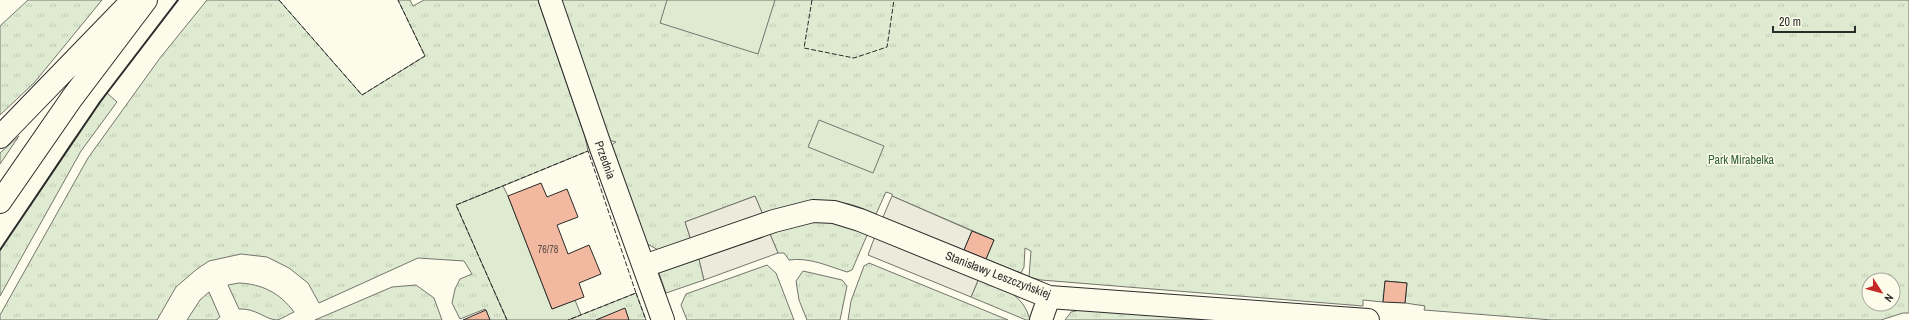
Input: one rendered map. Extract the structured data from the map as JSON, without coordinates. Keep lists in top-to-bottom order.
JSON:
{
  "streets": {
    "street": ["Przednia", "Stanisławy Leszczyńskiej"]
  },
  "crossings": [
    ["Przednia", "Stanisławy Leszczyńskiej"]
  ],
  "parks": ["Park Mirabelka"],
  "house_numbers": ["76/78"],
  "scale_bar": "20 m",
  "north": "bottom right"
}
